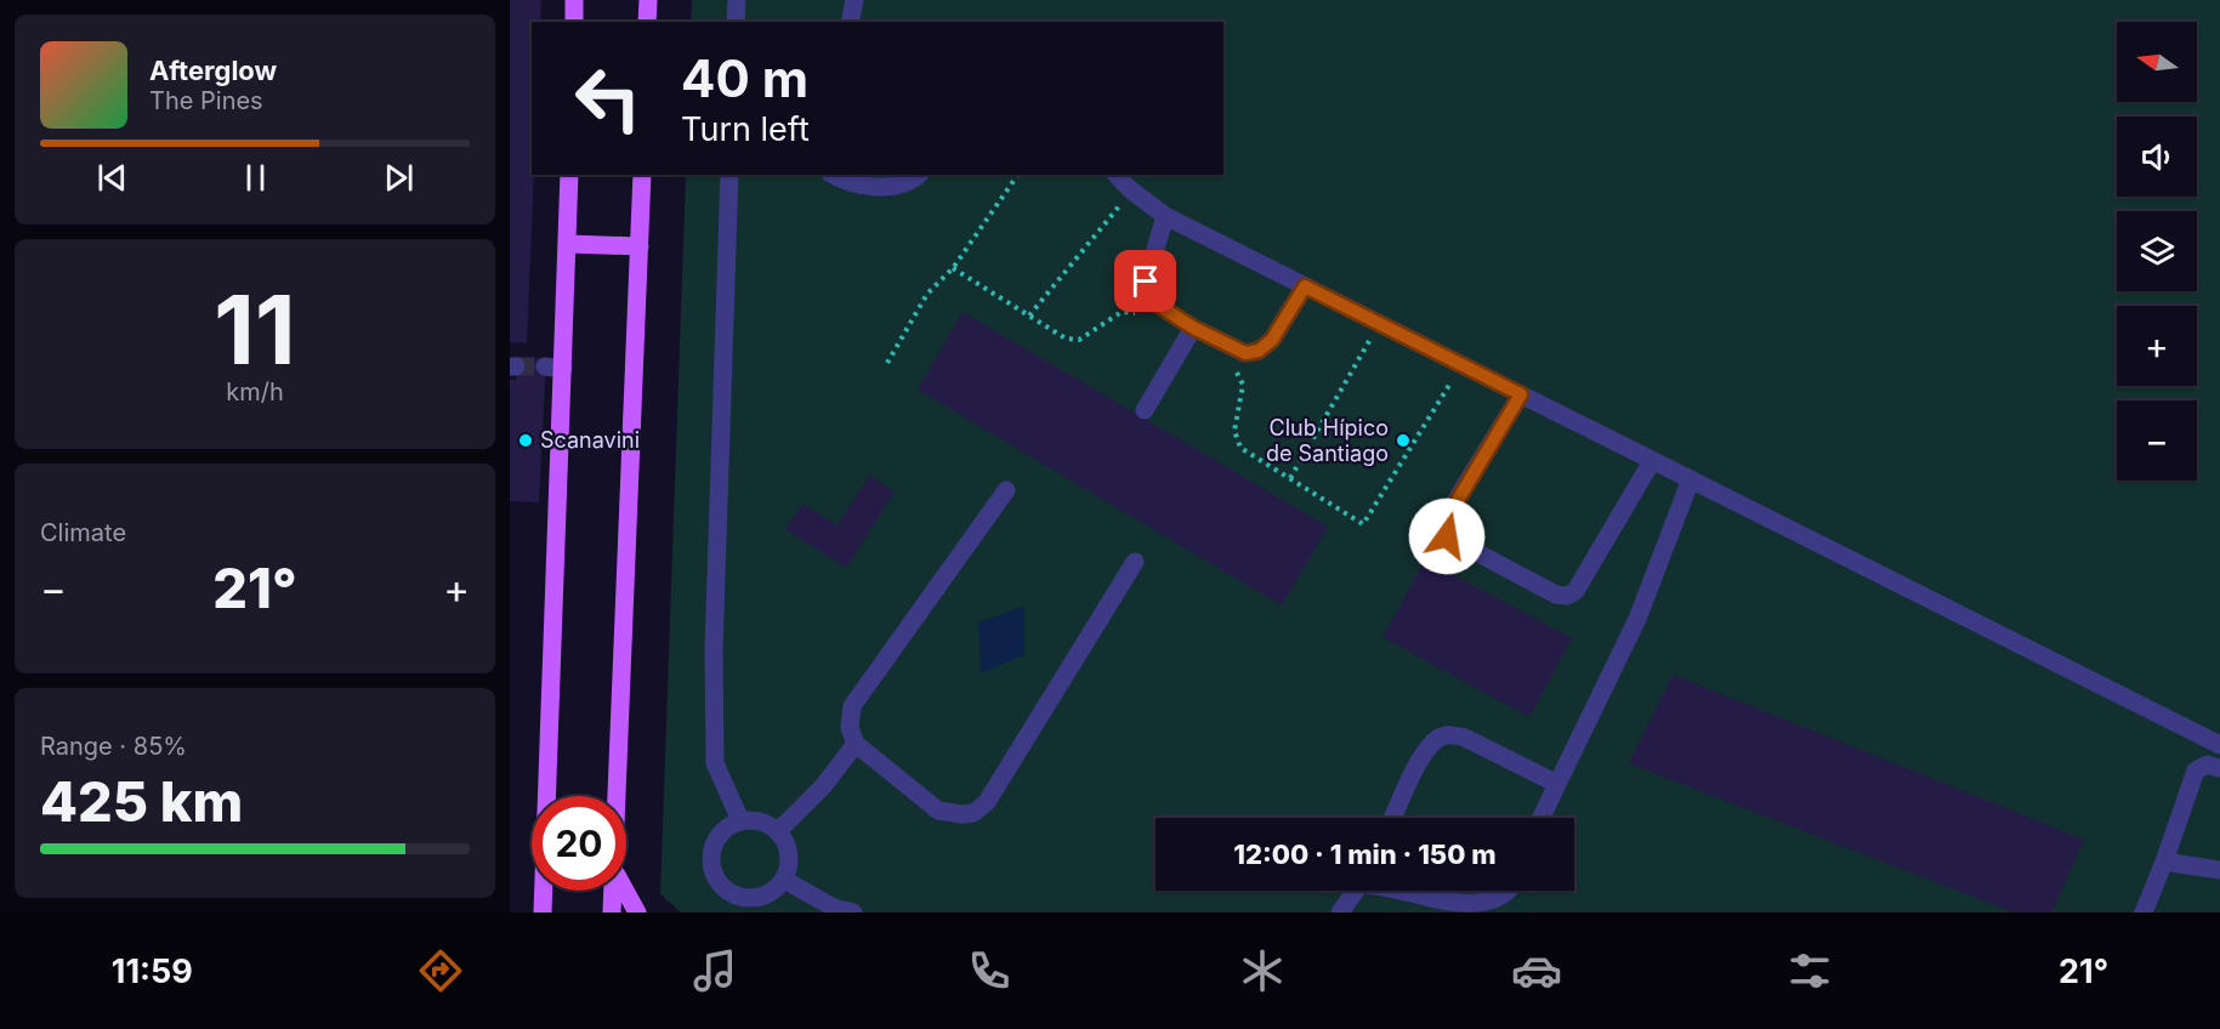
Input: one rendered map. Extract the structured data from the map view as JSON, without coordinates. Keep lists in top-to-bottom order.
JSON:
{
  "places": ["Scanavini", "Club Hípico de Santiago"],
  "north": "left",
  "page": {
    "map_buttons": ["+", "−"],
    "turn": ["40 m", "Turn left"],
    "song": ["Afterglow", "The Pines"],
    "tile": [
      ["11", "km/h"],
      "Climate",
      ["Range · 85%", "425 km"]
    ],
    "heat": ["−", "21°", "+"],
    "limit": "20",
    "trip": "12:00 · 1 min · 150 m",
    "tabs": ["11:59", "21°"]
  }
}
